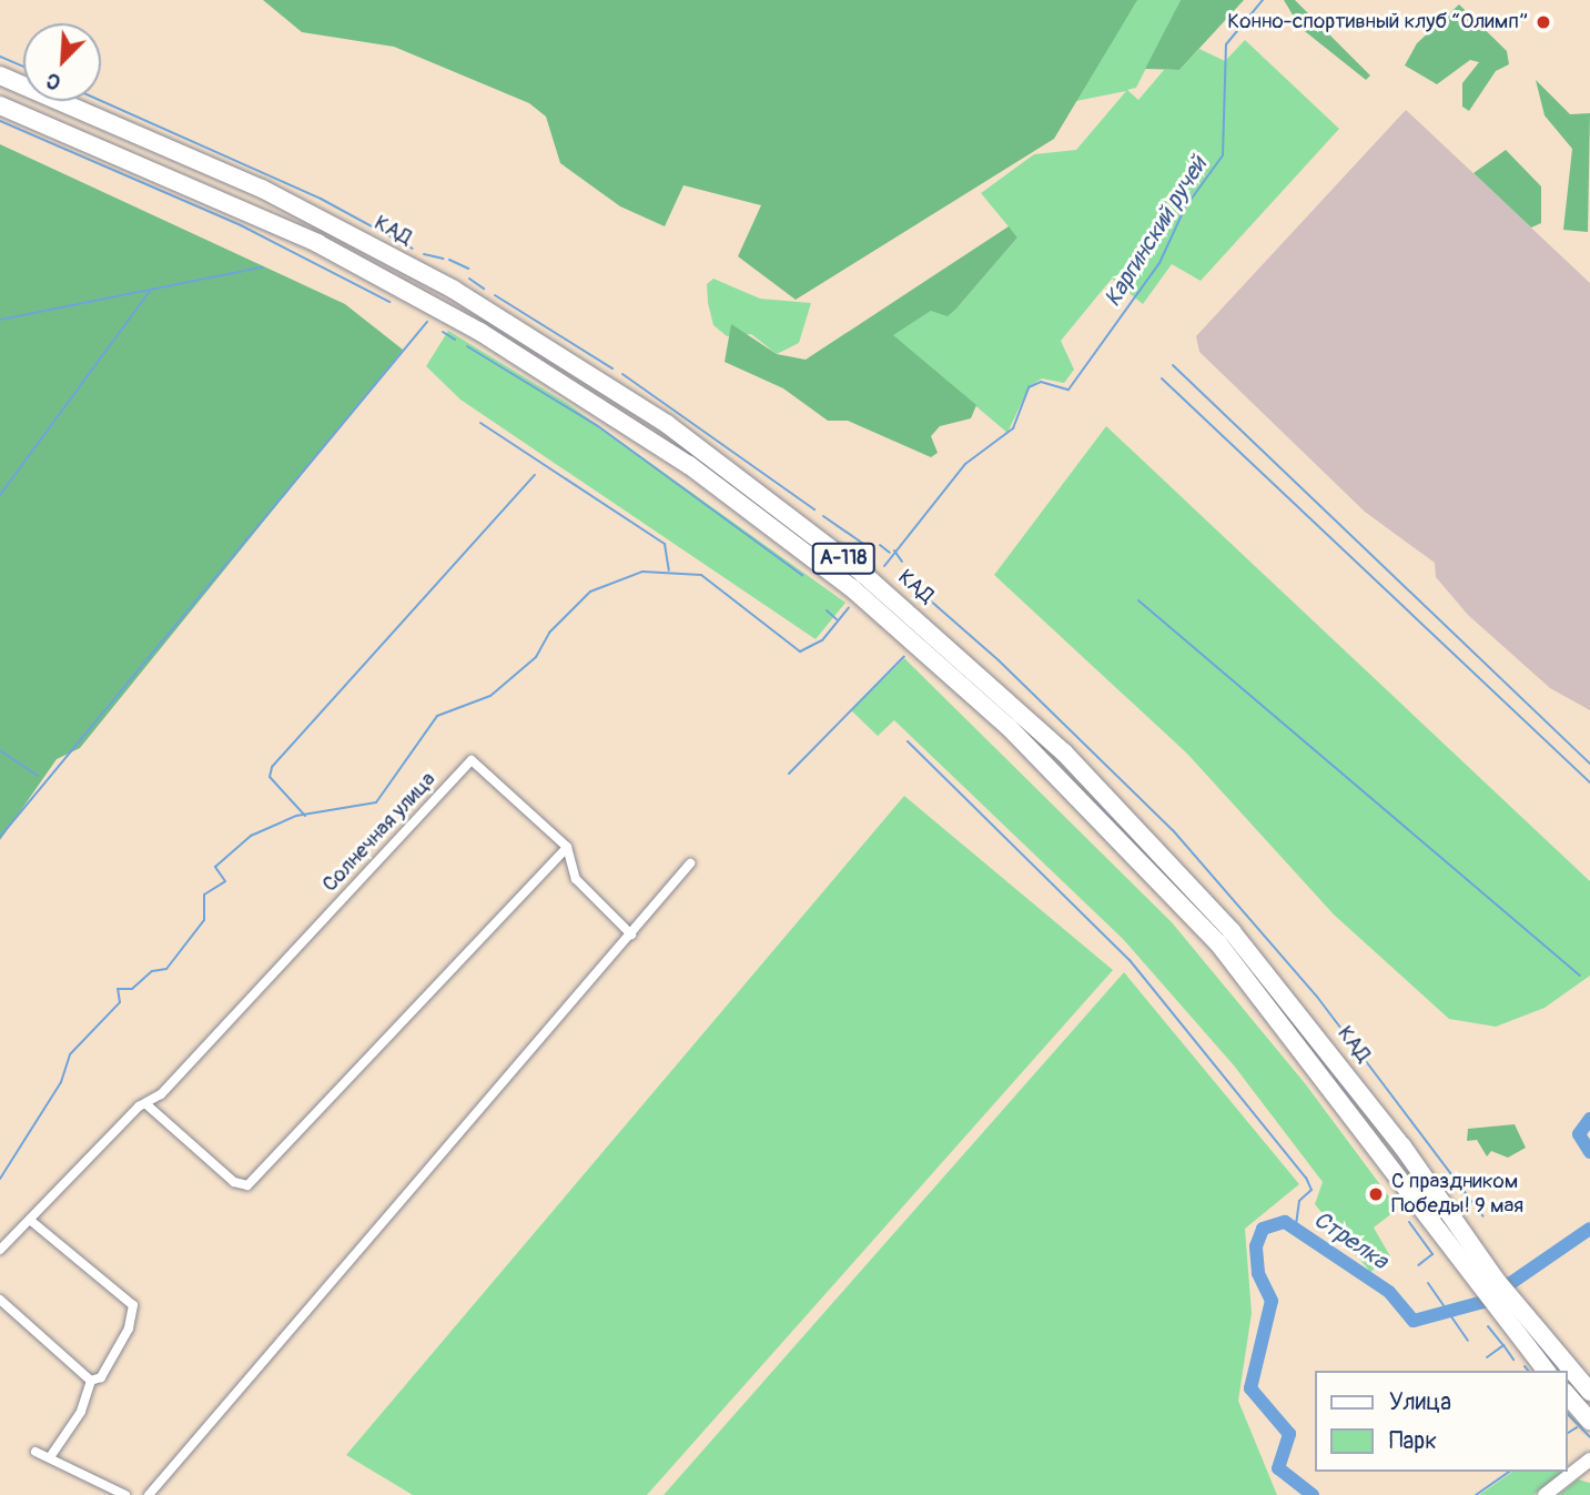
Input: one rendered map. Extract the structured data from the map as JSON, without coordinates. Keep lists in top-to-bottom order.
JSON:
{
  "streets": {
    "highway": ["КАД", "А-118"],
    "street": ["Солнечная улица"]
  },
  "water": ["Каргинский ручей", "Стрелка"],
  "places": ["Конно-спортивный клуб “Олимп”", "С праздником Победы! 9 мая"],
  "legend": ["Улица", "Парк"],
  "north": "bottom left"
}
